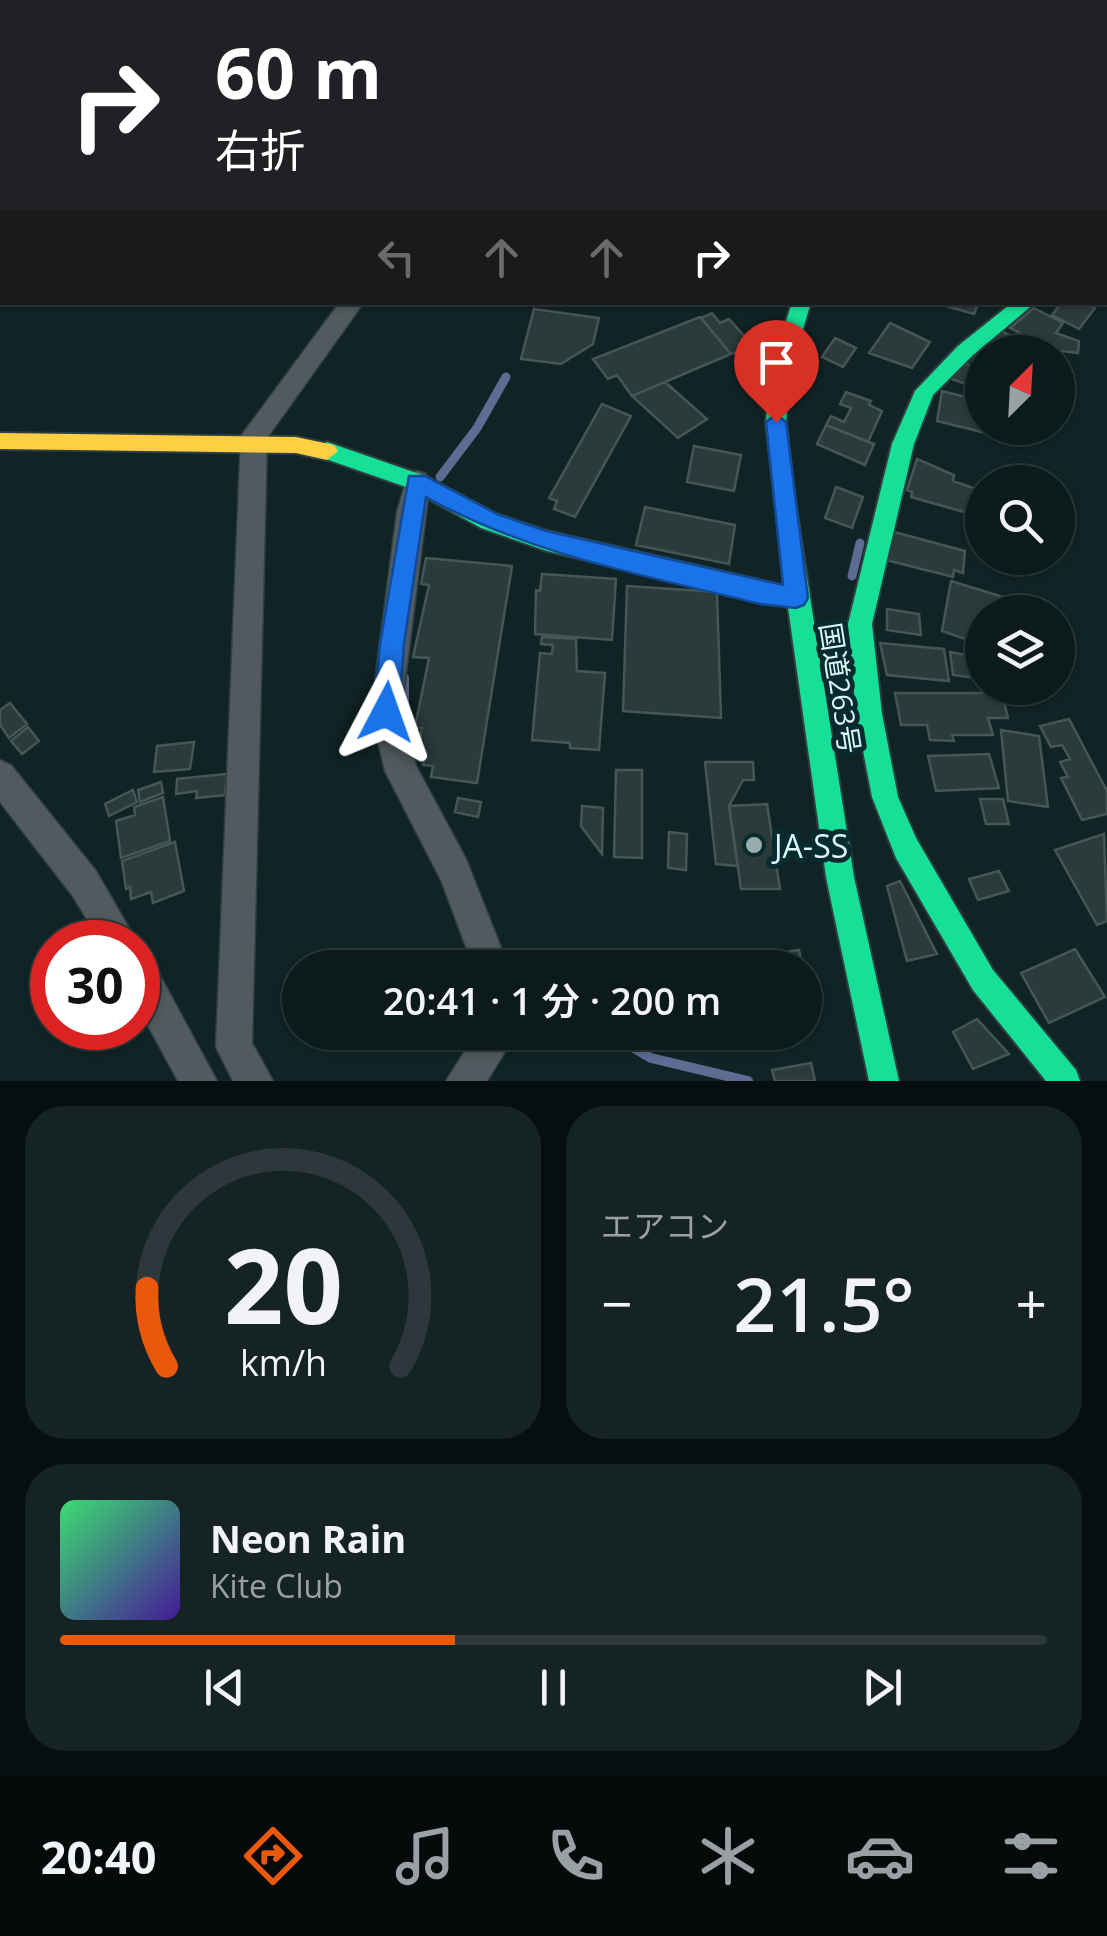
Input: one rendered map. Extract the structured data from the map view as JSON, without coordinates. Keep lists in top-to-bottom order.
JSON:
{
  "streets": {
    "main road": ["国道263号"]
  },
  "places": ["JA-SS"],
  "north": "top right",
  "page": {
    "turn": ["60 m", "右折"],
    "limit": "30",
    "trip": "20:41 · 1 分 · 200 m",
    "tile": "エアコン",
    "heat": ["−", "21.5°", "+"],
    "song": ["Neon Rain", "Kite Club"],
    "tabs": "20:40",
    "gauge": ["20", "km/h"]
  }
}
